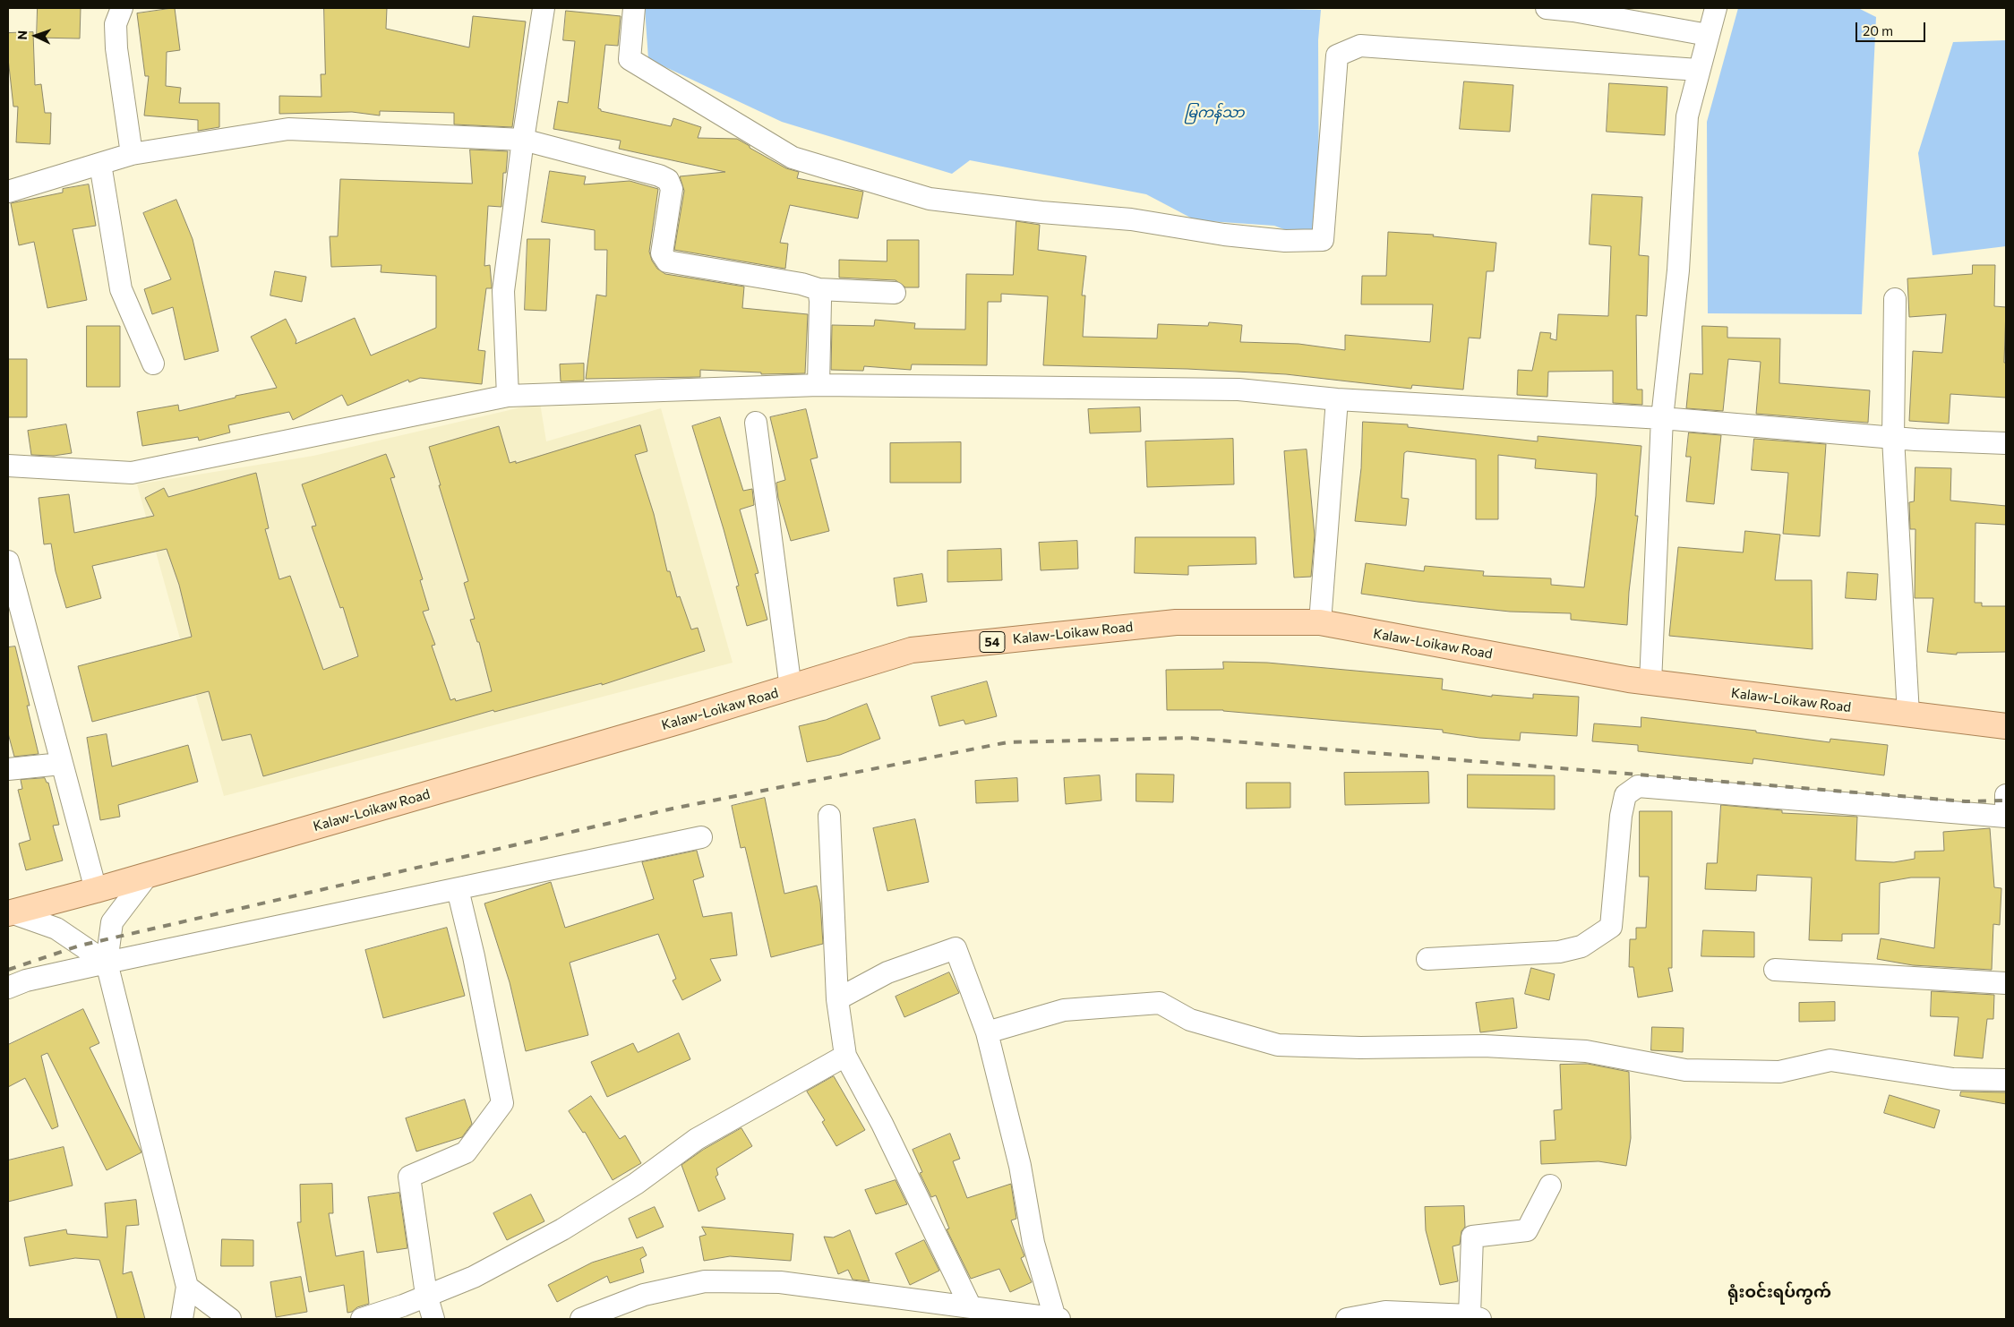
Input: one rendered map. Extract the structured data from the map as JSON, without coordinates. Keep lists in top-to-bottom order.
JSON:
{
  "streets": {
    "main road": ["Kalaw-Loikaw Road", "54"]
  },
  "districts": ["ရုံးဝင်းရပ်ကွက်"],
  "water": ["မြကန်သာ"],
  "scale_bar": "20 m",
  "north": "left"
}
